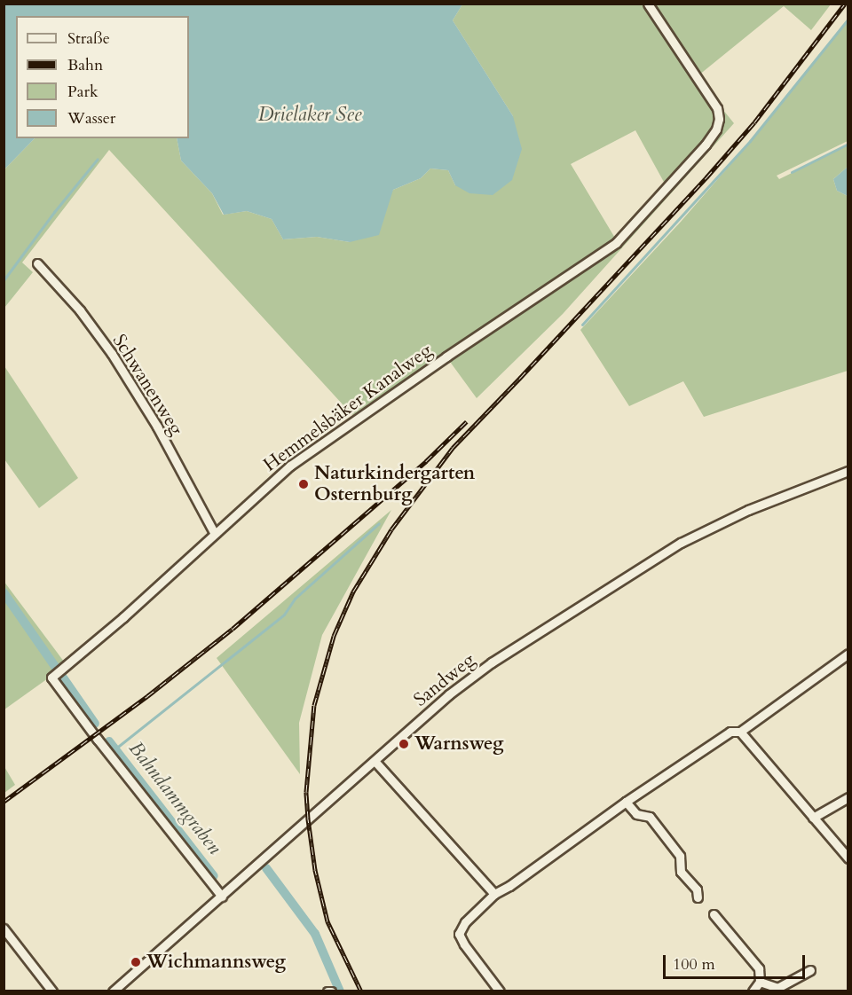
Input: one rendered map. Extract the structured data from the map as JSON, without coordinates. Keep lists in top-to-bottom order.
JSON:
{
  "streets": {
    "street": ["Schwanenweg", "Hemmelsbäker Kanalweg", "Sandweg"]
  },
  "crossings": [
    ["Schwanenweg", "Hemmelsbäker Kanalweg"],
    ["Hemmelsbäker Kanalweg", "Sandweg"]
  ],
  "water": ["Drielaker See", "Bahndammgraben"],
  "places": ["Naturkindergarten Osternburg", "Warnsweg", "Wichmannsweg"],
  "legend": [
    "Straße",
    "Bahn",
    "Park",
    "Wasser"
  ],
  "scale_bar": "100 m"
}
